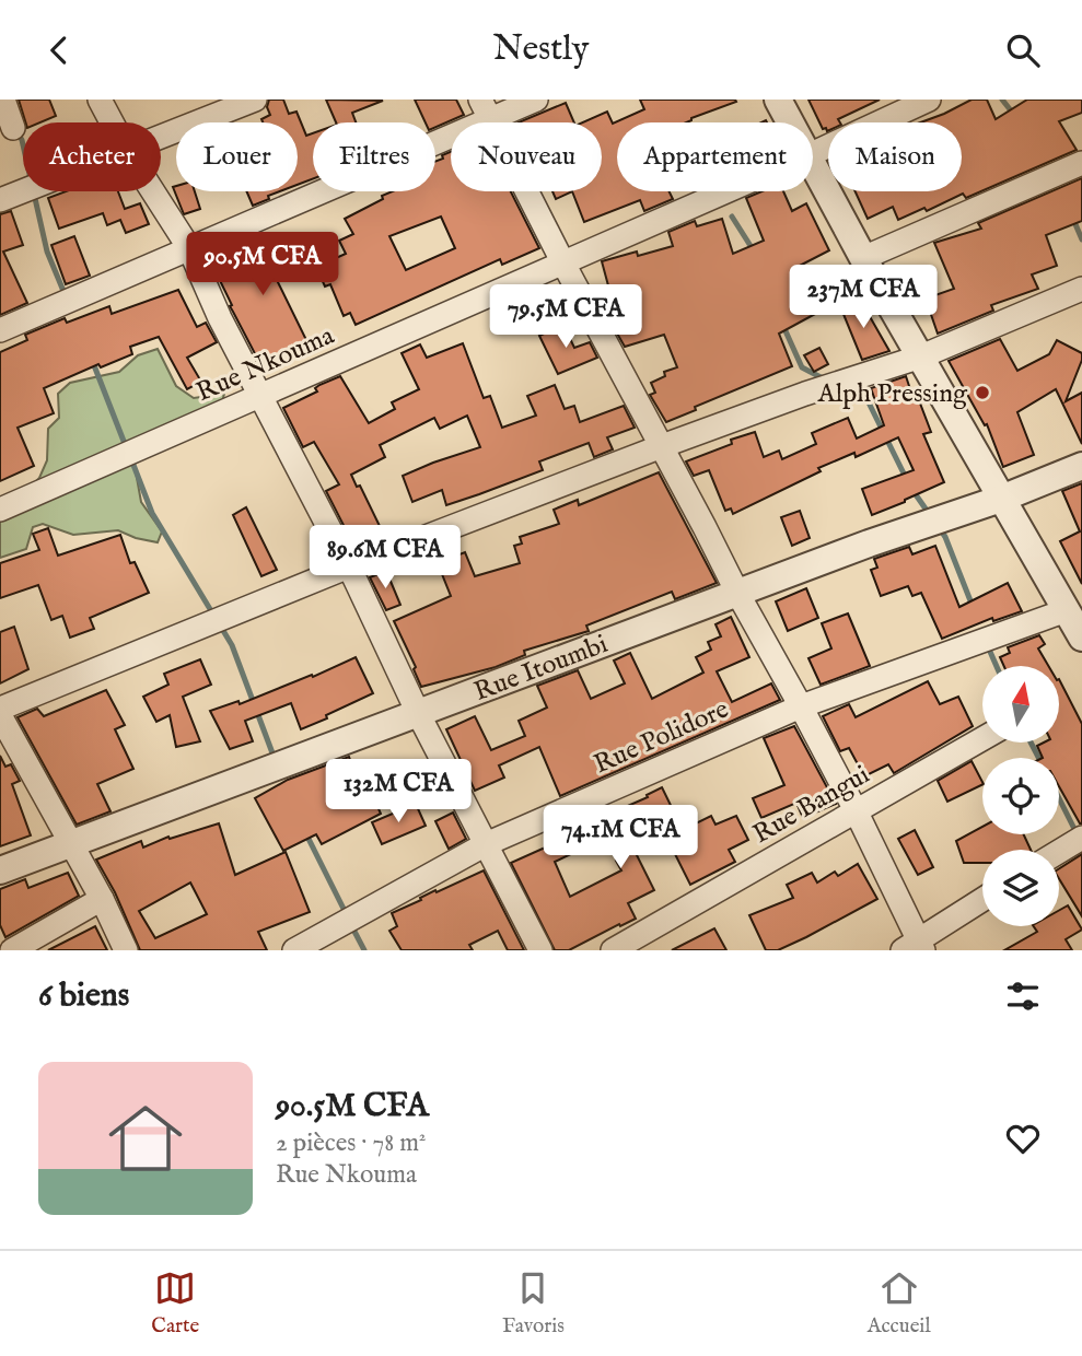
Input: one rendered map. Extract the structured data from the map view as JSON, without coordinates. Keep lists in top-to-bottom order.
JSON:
{
  "streets": {
    "street": [
      "Rue Nkouma",
      "Rue Itoumbi",
      "Rue Polidore",
      "Rue Bangui"
    ]
  },
  "places": ["Alph Pressing"],
  "north": "top",
  "page": {
    "header": "Nestly",
    "chip": [
      "Acheter",
      "Louer",
      "Filtres",
      "Nouveau",
      "Appartement",
      "Maison"
    ],
    "price": [
      "90.5M CFA",
      "237M CFA",
      "79.5M CFA",
      "89.6M CFA",
      "132M CFA",
      "74.1M CFA"
    ],
    "heading": "6 biens",
    "list": [
      {
        "name": "90.5M CFA",
        "note": "2 pièces · 78 m² · Rue Nkouma"
      }
    ],
    "tabs": ["Carte", "Favoris", "Accueil"]
  }
}
